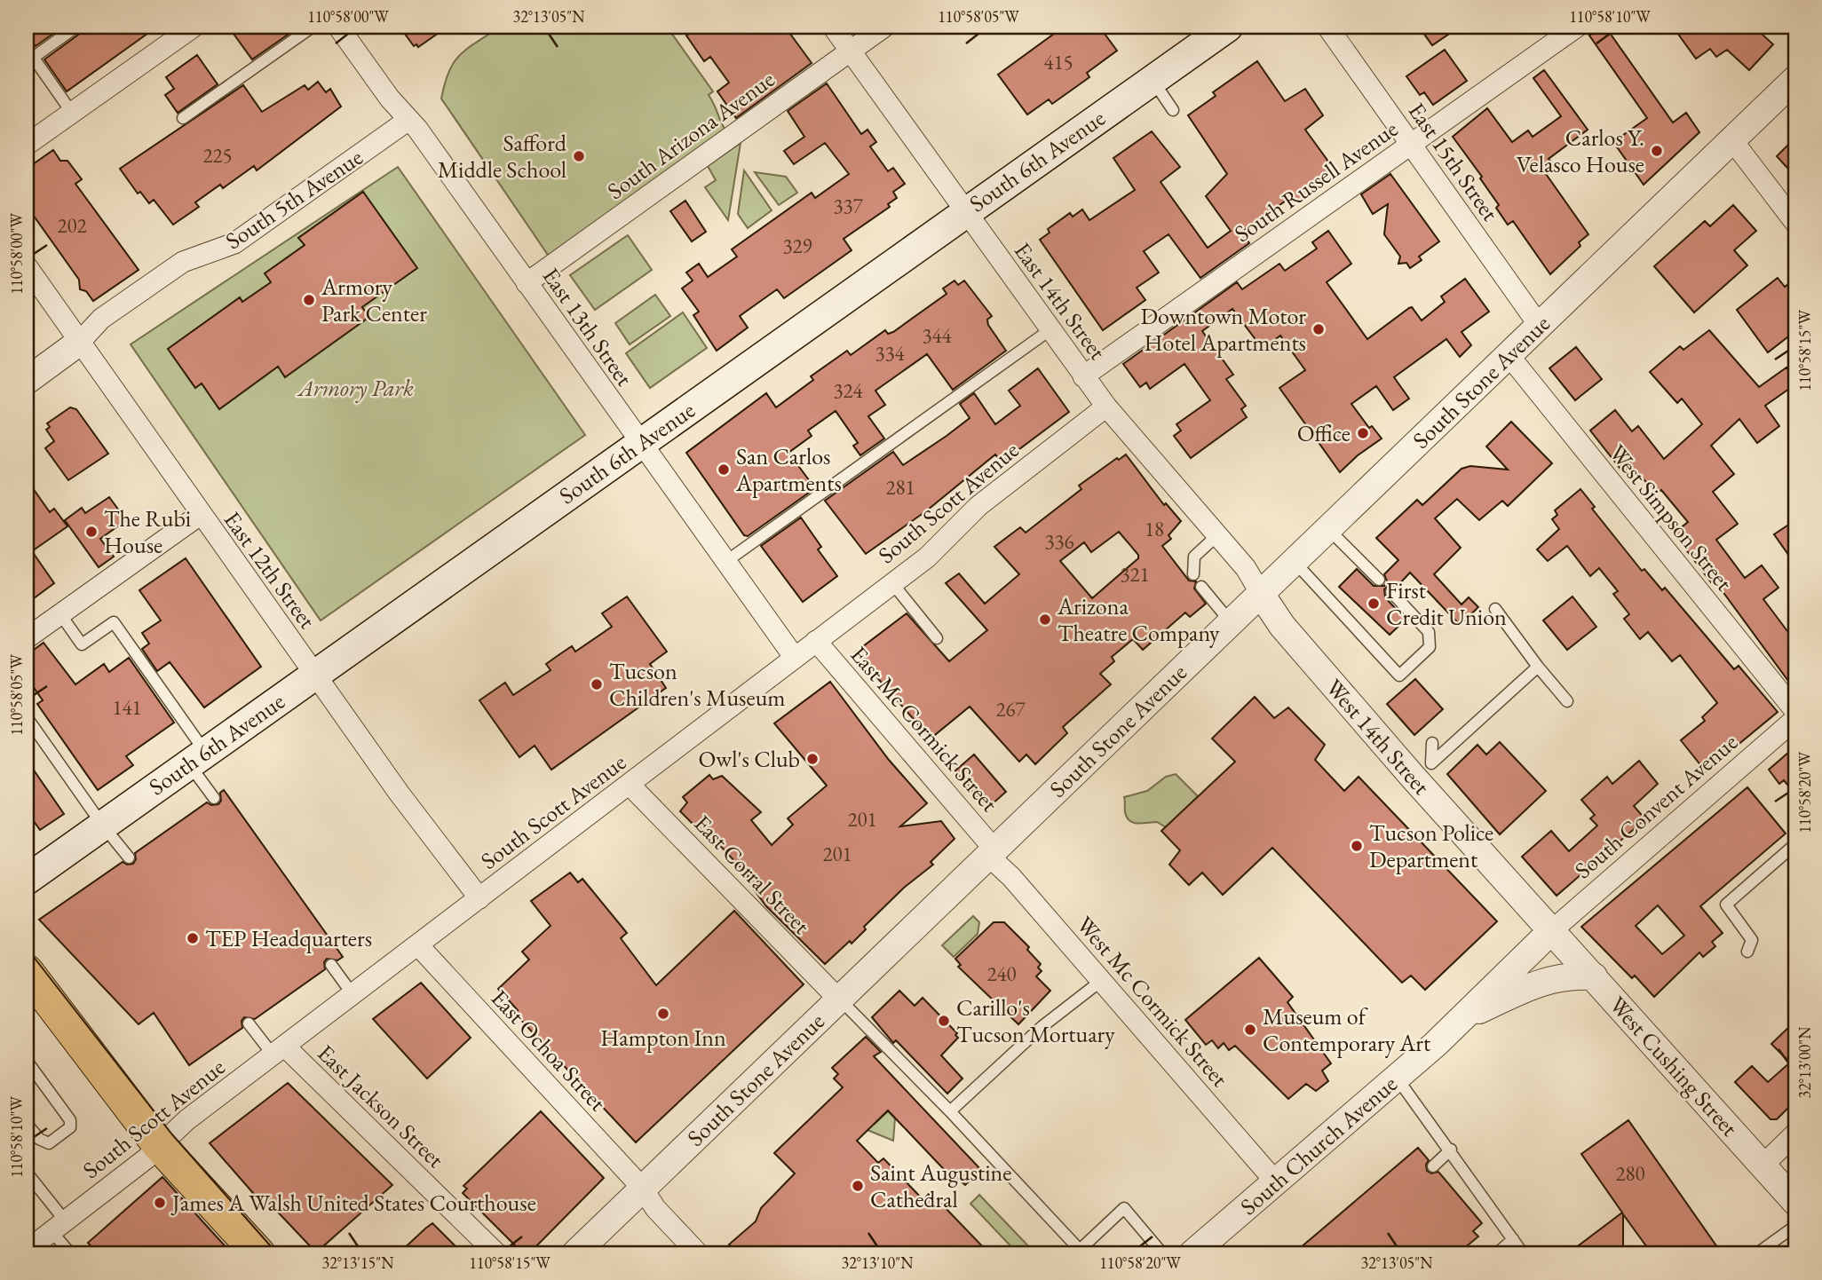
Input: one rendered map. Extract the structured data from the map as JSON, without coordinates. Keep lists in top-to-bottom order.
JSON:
{
  "streets": {
    "main road": ["South 6th Avenue"],
    "street": [
      "South Arizona Avenue",
      "East 15th Street",
      "South Russell Avenue",
      "South 5th Avenue",
      "East 14th Street",
      "East 13th Street",
      "South Stone Avenue",
      "South Scott Avenue",
      "West Simpson Street",
      "East 12th Street",
      "East Mc Cormick Street",
      "West 14th Street",
      "South Convent Avenue",
      "East Corral Street",
      "West Mc Cormick Street",
      "East Ochoa Street",
      "West Cushing Street",
      "East Jackson Street",
      "South Church Avenue"
    ]
  },
  "crossings": [
    ["South Arizona Avenue", "East 14th Street"],
    ["South Arizona Avenue", "East 13th Street"],
    ["South 6th Avenue", "East 14th Street"],
    ["South 6th Avenue", "East 13th Street"],
    ["South 6th Avenue", "East 12th Street"],
    ["East 15th Street", "South Russell Avenue"],
    ["East 15th Street", "South Stone Avenue"],
    ["South Russell Avenue", "East 14th Street"],
    ["South 5th Avenue", "East 13th Street"],
    ["South 5th Avenue", "East 12th Street"],
    ["East 14th Street", "South Stone Avenue"],
    ["East 14th Street", "South Scott Avenue"],
    ["East 14th Street", "West 14th Street"],
    ["East 13th Street", "South Scott Avenue"],
    ["South Stone Avenue", "West Simpson Street"],
    ["South Stone Avenue", "East Mc Cormick Street"],
    ["South Stone Avenue", "West 14th Street"],
    ["South Stone Avenue", "East Corral Street"],
    ["South Stone Avenue", "West Mc Cormick Street"],
    ["South Stone Avenue", "East Ochoa Street"],
    ["South Scott Avenue", "East 12th Street"],
    ["South Scott Avenue", "East Mc Cormick Street"],
    ["South Scott Avenue", "East Corral Street"],
    ["South Scott Avenue", "East Ochoa Street"],
    ["South Scott Avenue", "East Jackson Street"],
    ["East Mc Cormick Street", "West Mc Cormick Street"],
    ["West 14th Street", "South Convent Avenue"],
    ["West 14th Street", "West Cushing Street"],
    ["West 14th Street", "South Church Avenue"],
    ["South Convent Avenue", "West Cushing Street"],
    ["South Convent Avenue", "South Church Avenue"],
    ["West Mc Cormick Street", "South Church Avenue"],
    ["West Cushing Street", "South Church Avenue"]
  ],
  "parks": ["Armory Park"],
  "places": [
    "Carlos Y. Velasco House",
    "Safford Middle School",
    "Armory Park Center",
    "Downtown Motor Hotel Apartments",
    "Office",
    "San Carlos Apartments",
    "The Rubi House",
    "First Credit Union",
    "Arizona Theatre Company",
    "Tucson Children's Museum",
    "Owl's Club",
    "Tucson Police Department",
    "TEP Headquarters",
    "Hampton Inn",
    "Carillo's Tucson Mortuary",
    "Museum of Contemporary Art",
    "Saint Augustine Cathedral",
    "James A Walsh United States Courthouse"
  ],
  "house_numbers": [
    "415",
    "225",
    "337",
    "202",
    "329",
    "344",
    "334",
    "324",
    "281",
    "18",
    "336",
    "321",
    "141",
    "267",
    "201",
    "201",
    "240",
    "280"
  ],
  "coordinates": [
    "110°58'00\"W",
    "32°13'05\"N",
    "110°58'05\"W",
    "110°58'10\"W",
    "110°58'15\"W",
    "110°58'20\"W",
    "32°13'00\"N",
    "32°13'15\"N",
    "32°13'10\"N"
  ]
}
